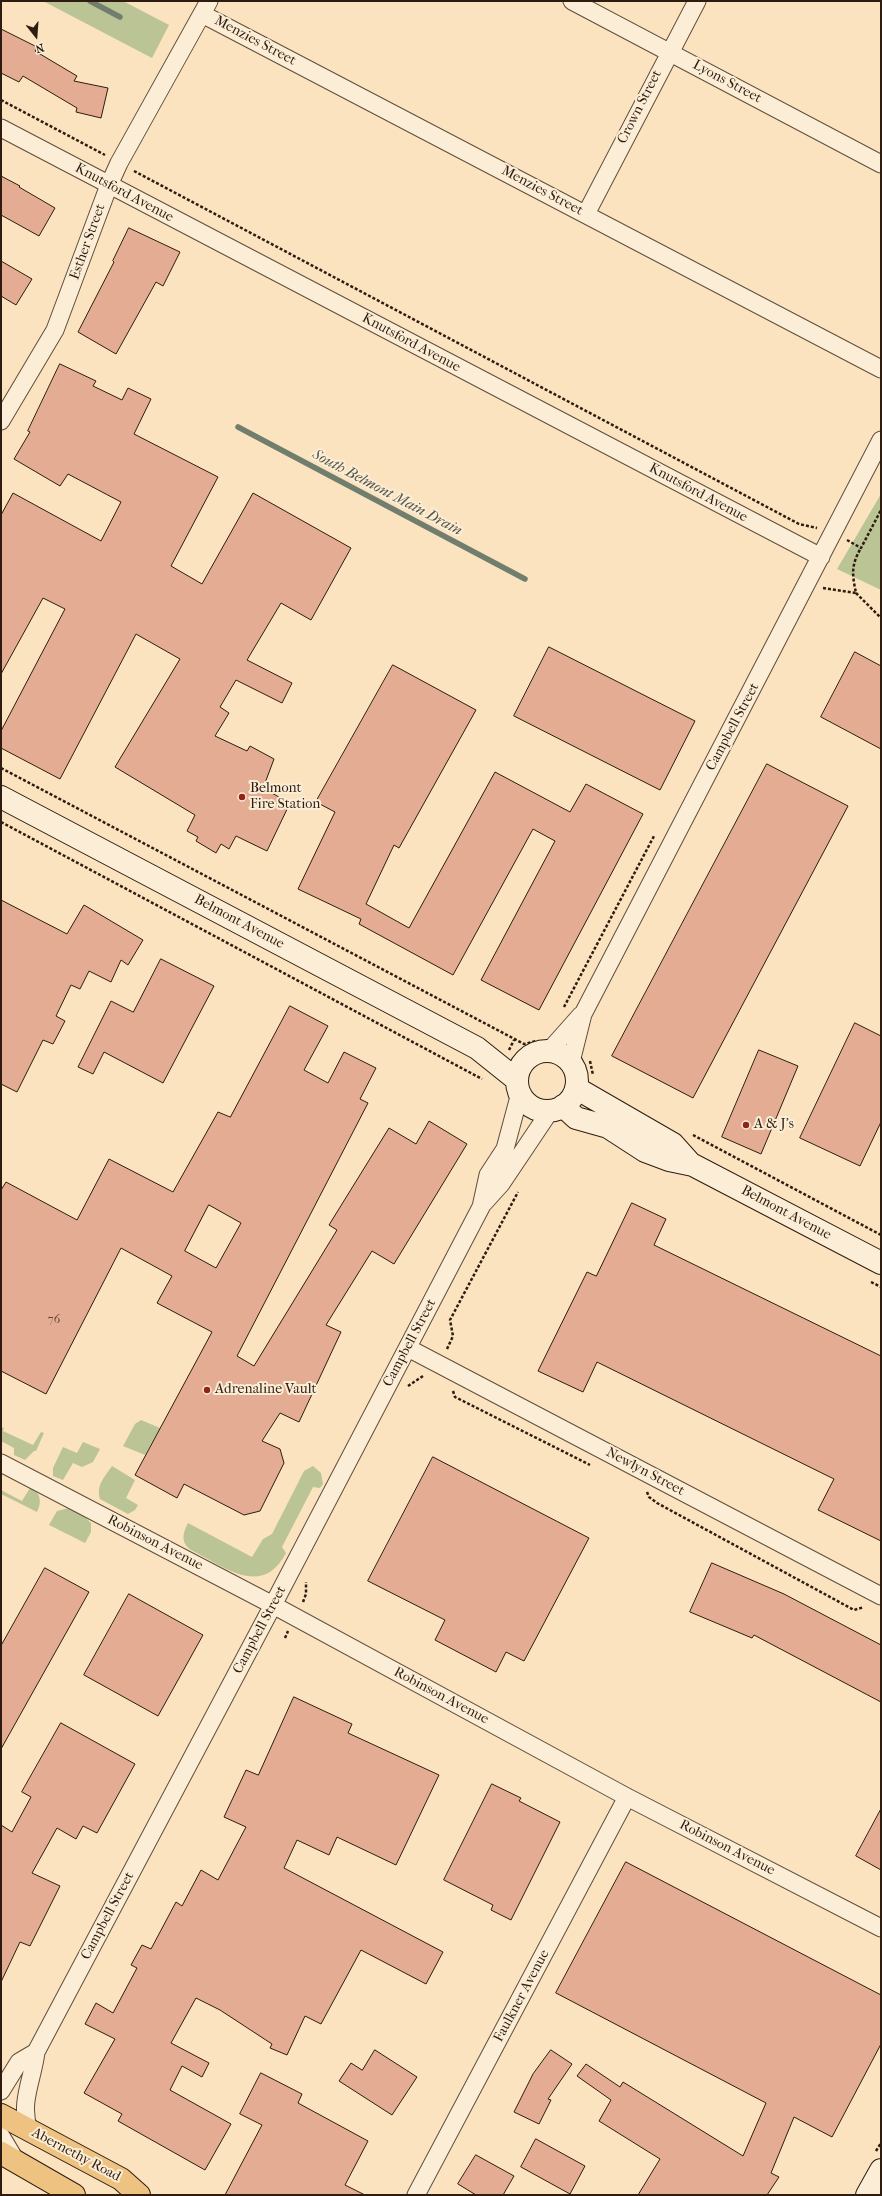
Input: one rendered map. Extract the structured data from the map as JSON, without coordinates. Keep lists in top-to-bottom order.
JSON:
{
  "streets": {
    "main road": ["Belmont Avenue", "Abernethy Road"],
    "street": [
      "Menzies Street",
      "Lyons Street",
      "Crown Street",
      "Knutsford Avenue",
      "Esther Street",
      "Campbell Street",
      "Newlyn Street",
      "Robinson Avenue",
      "Faulkner Avenue"
    ]
  },
  "crossings": [
    ["Menzies Street", "Crown Street"],
    ["Menzies Street", "Esther Street"],
    ["Lyons Street", "Crown Street"],
    ["Knutsford Avenue", "Esther Street"],
    ["Knutsford Avenue", "Campbell Street"],
    ["Campbell Street", "Belmont Avenue"],
    ["Campbell Street", "Newlyn Street"],
    ["Campbell Street", "Robinson Avenue"],
    ["Campbell Street", "Abernethy Road"],
    ["Robinson Avenue", "Faulkner Avenue"]
  ],
  "water": ["South Belmont Main Drain"],
  "places": ["Belmont Fire Station", "A & J's", "Adrenaline Vault"],
  "house_numbers": ["76"],
  "north": "bottom"
}
